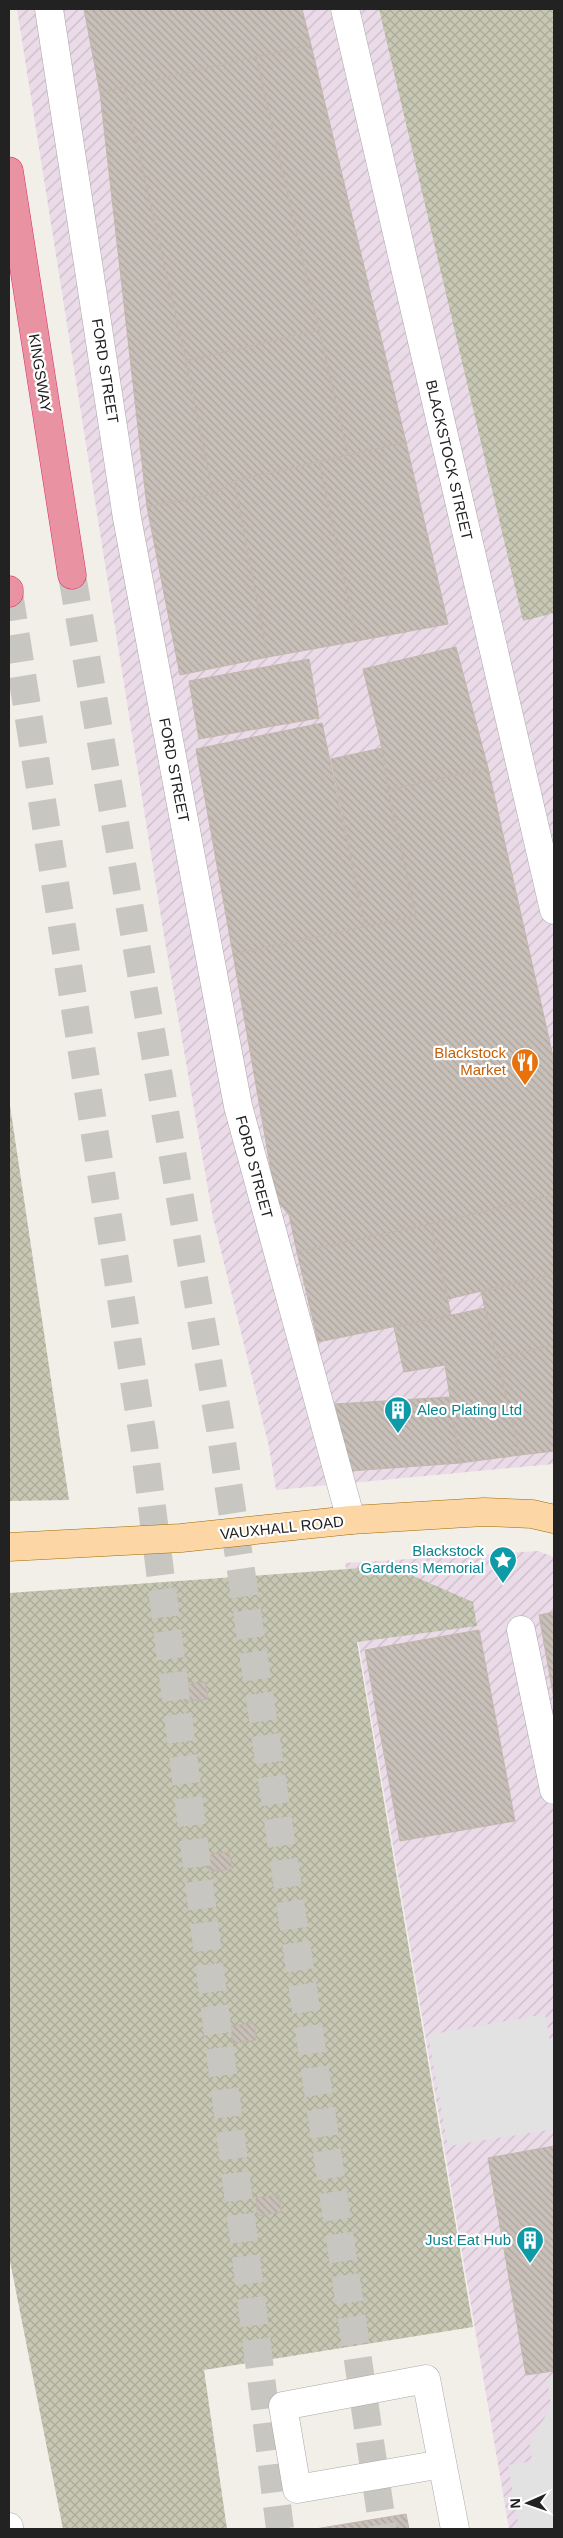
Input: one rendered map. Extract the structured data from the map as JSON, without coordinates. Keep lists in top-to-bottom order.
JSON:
{
  "streets": {
    "highway": ["KINGSWAY"],
    "main road": ["VAUXHALL ROAD"],
    "street": ["FORD STREET", "BLACKSTOCK STREET"]
  },
  "crossings": [
    ["FORD STREET", "VAUXHALL ROAD"]
  ],
  "places": {
    "restaurant": ["Blackstock Market"],
    "building": ["Aleo Plating Ltd", "Just Eat Hub"],
    "place": ["Blackstock Gardens Memorial"]
  },
  "north": "left"
}
